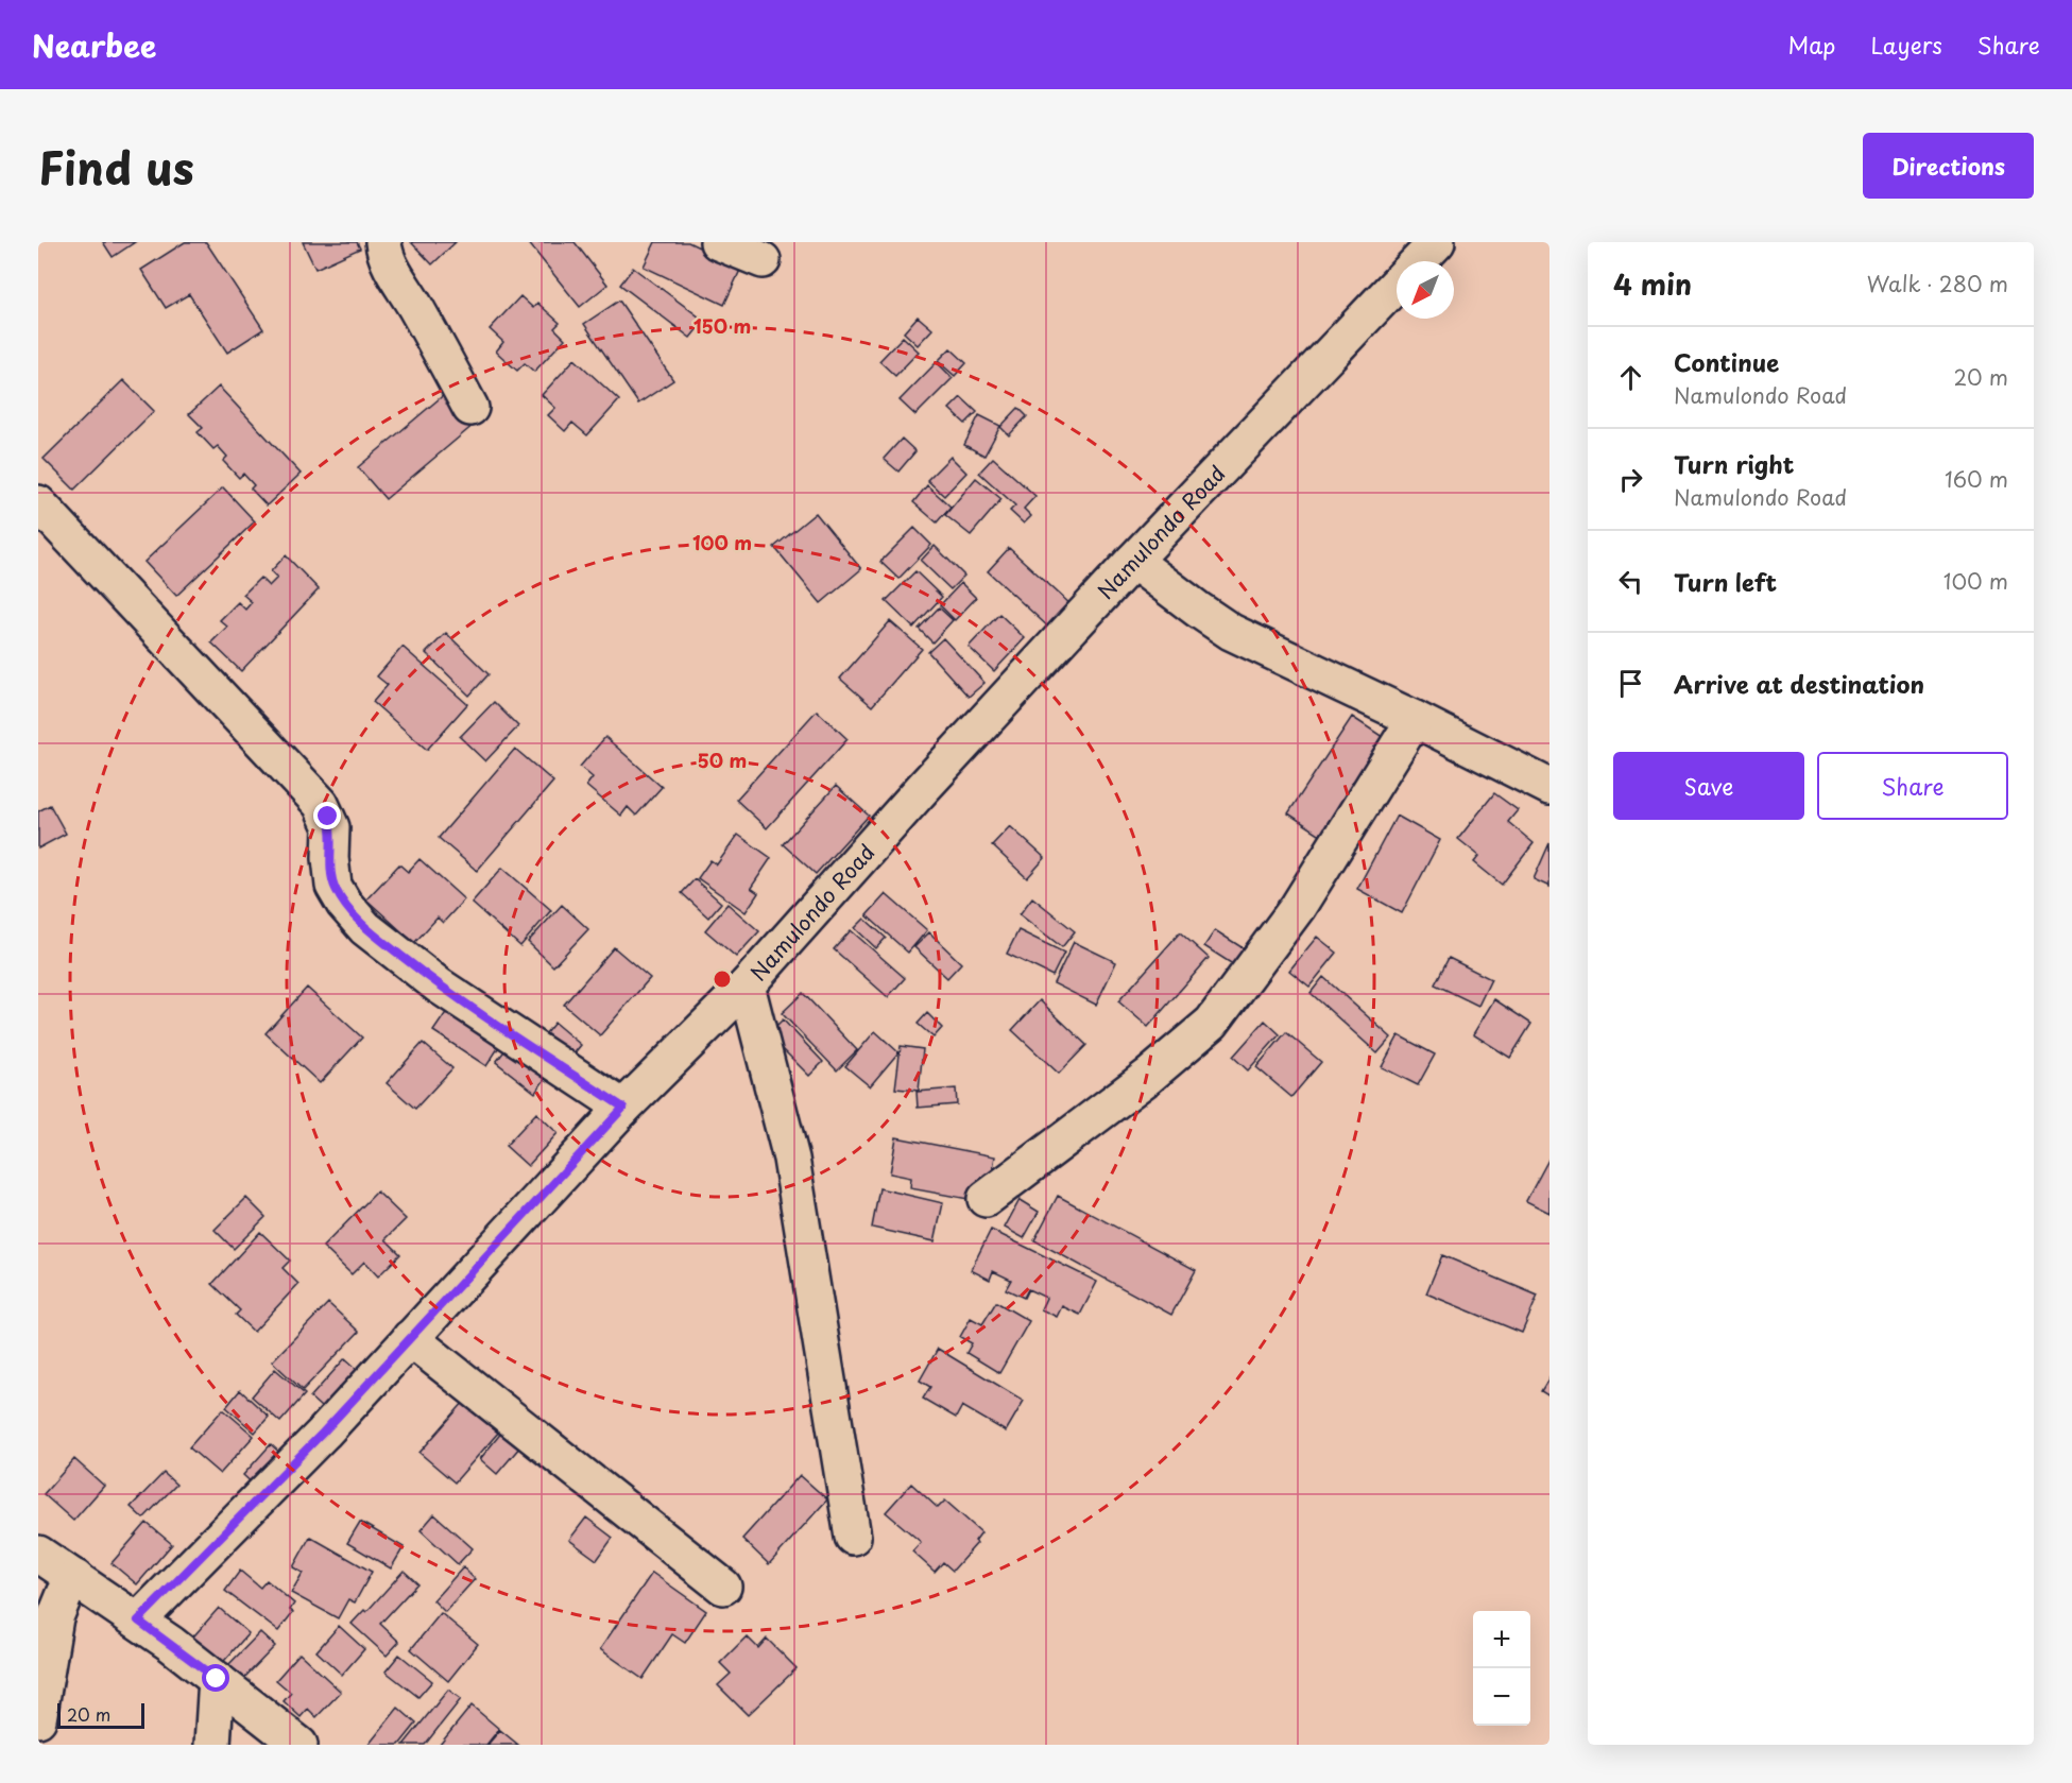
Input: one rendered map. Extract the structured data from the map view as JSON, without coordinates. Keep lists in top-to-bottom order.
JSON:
{
  "streets": {
    "street": ["Namulondo Road"]
  },
  "scale_bar": "20 m",
  "north": "bottom left",
  "page": {
    "header": "Nearbee",
    "nav": ["Map", "Layers", "Share"],
    "title": "Find us",
    "buttons": [
      "Directions",
      ["Save", "Share"]
    ],
    "heading": ["4 min", "Walk · 280 m"],
    "list": [
      ["Continue", "Namulondo Road", "20 m"],
      ["Turn right", "Namulondo Road", "160 m"],
      ["Turn left", "100 m"],
      "Arrive at destination"
    ],
    "map_buttons": ["+", "−"],
    "scale": "20 m"
  },
  "rings": ["150 m", "100 m", "50 m"]
}
